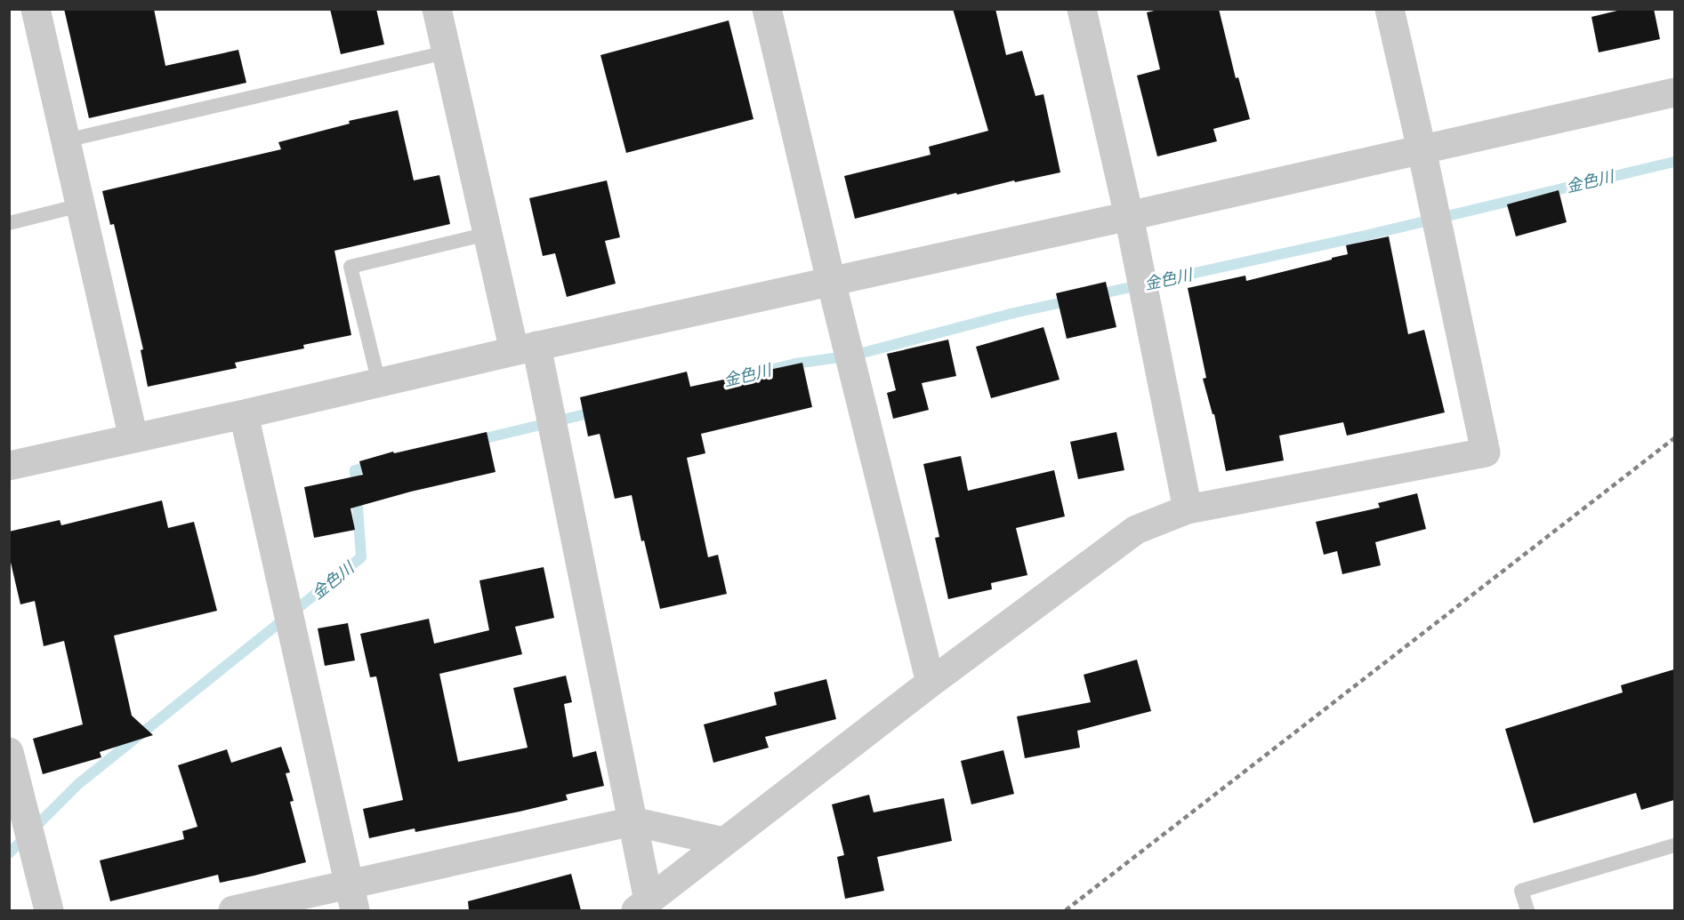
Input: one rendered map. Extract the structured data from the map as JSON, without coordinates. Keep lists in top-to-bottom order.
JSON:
{
  "water": ["金色川"]
}
